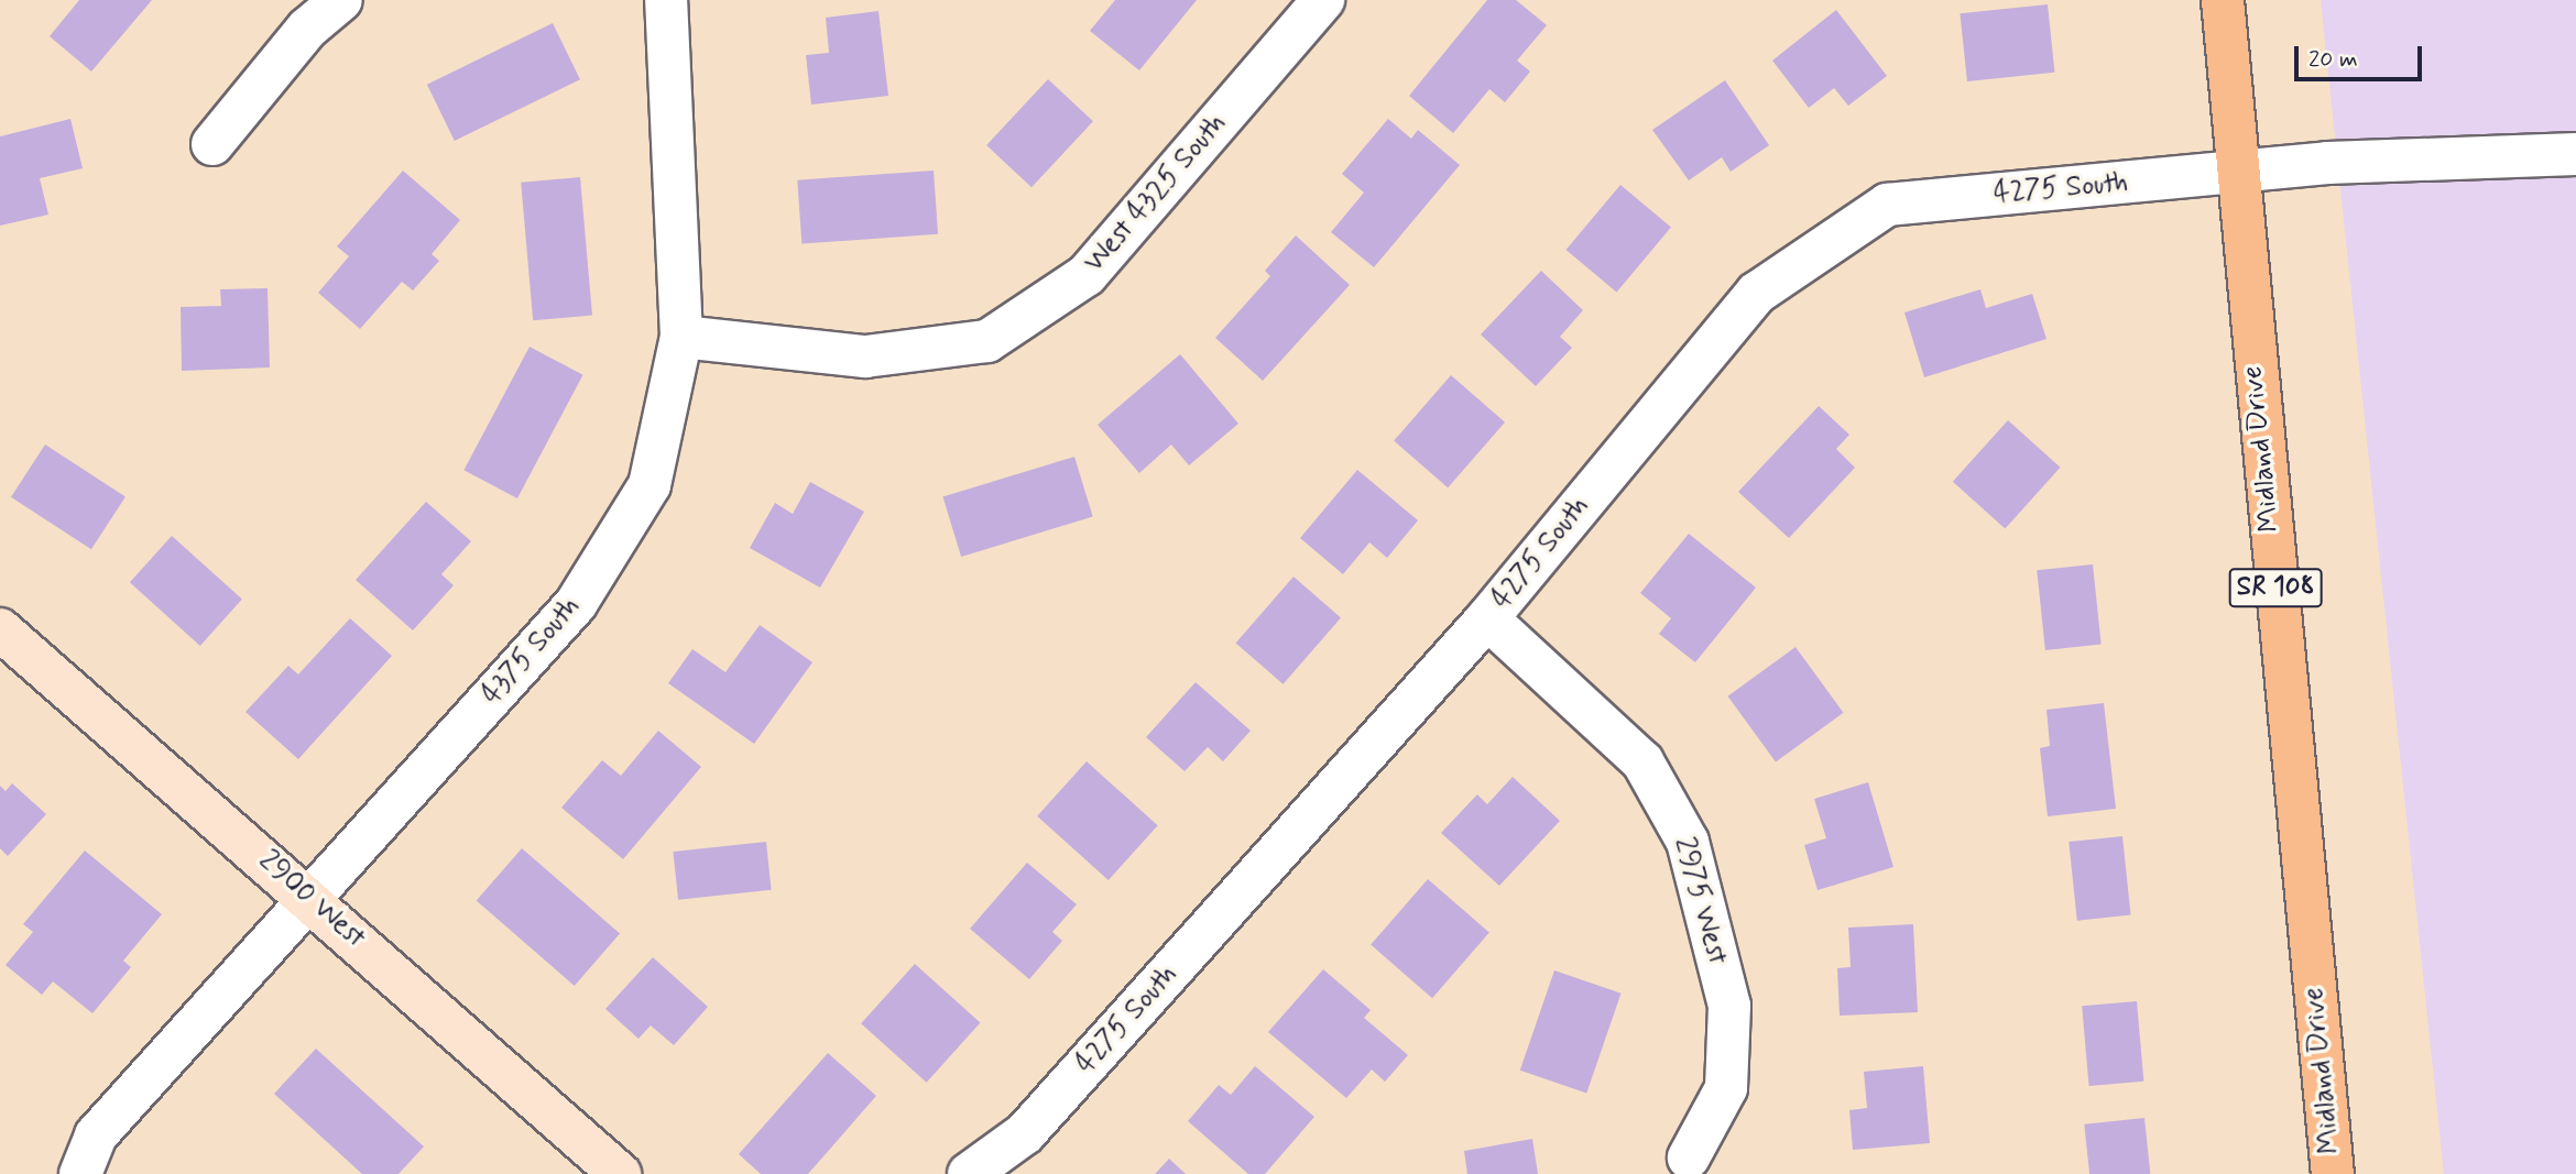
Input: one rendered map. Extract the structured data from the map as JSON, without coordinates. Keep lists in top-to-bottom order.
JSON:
{
  "streets": {
    "main road": ["Midland Drive", "SR 108"],
    "street": [
      "4275 South",
      "West 4325 South",
      "4375 South",
      "2900 West",
      "2975 West"
    ]
  },
  "crossings": [
    ["4275 South", "Midland Drive"],
    ["4275 South", "2975 West"],
    ["West 4325 South", "4375 South"],
    ["4375 South", "2900 West"]
  ],
  "scale_bar": "20 m"
}
